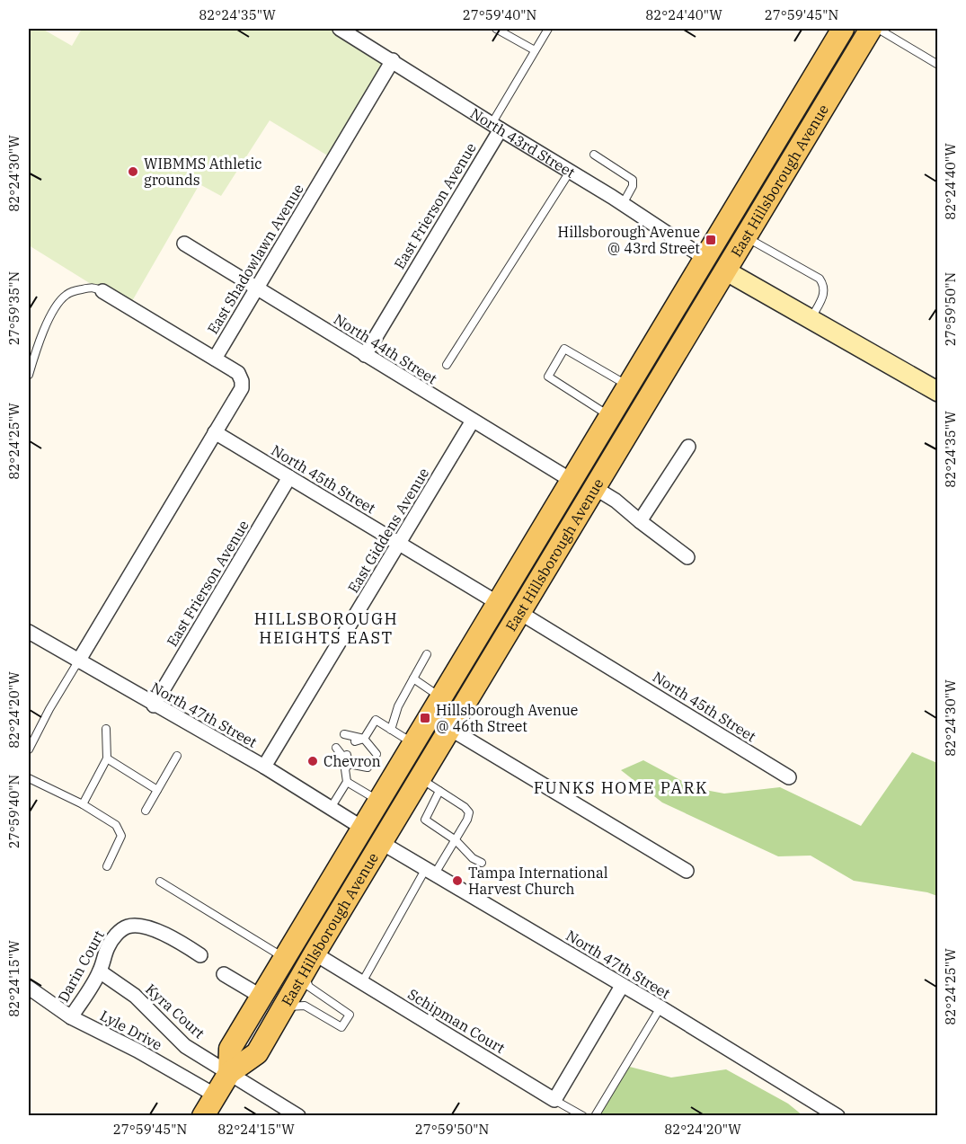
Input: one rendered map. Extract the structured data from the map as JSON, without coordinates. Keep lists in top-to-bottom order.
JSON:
{
  "streets": {
    "main road": ["East Hillsborough Avenue"],
    "street": [
      "North 43rd Street",
      "East Frierson Avenue",
      "East Shadowlawn Avenue",
      "North 44th Street",
      "North 45th Street",
      "East Giddens Avenue",
      "North 47th Street",
      "Darin Court",
      "Kyra Court",
      "Schipman Court",
      "Lyle Drive"
    ]
  },
  "crossings": [
    ["North 43rd Street", "East Hillsborough Avenue"],
    ["North 43rd Street", "East Frierson Avenue"],
    ["North 43rd Street", "East Shadowlawn Avenue"],
    ["East Hillsborough Avenue", "North 44th Street"],
    ["East Hillsborough Avenue", "North 45th Street"],
    ["East Hillsborough Avenue", "North 47th Street"],
    ["East Hillsborough Avenue", "Kyra Court"],
    ["East Hillsborough Avenue", "Schipman Court"],
    ["East Hillsborough Avenue", "Lyle Drive"],
    ["East Frierson Avenue", "North 44th Street"],
    ["East Frierson Avenue", "North 45th Street"],
    ["East Frierson Avenue", "North 47th Street"],
    ["East Shadowlawn Avenue", "North 44th Street"],
    ["East Shadowlawn Avenue", "North 45th Street"],
    ["East Shadowlawn Avenue", "North 47th Street"],
    ["North 44th Street", "East Giddens Avenue"],
    ["North 45th Street", "East Giddens Avenue"],
    ["East Giddens Avenue", "North 47th Street"],
    ["Darin Court", "Kyra Court"],
    ["Darin Court", "Lyle Drive"]
  ],
  "districts": ["HILLSBOROUGH HEIGHTS EAST", "FUNKS HOME PARK"],
  "places": {
    "other": ["WIBMMS Athletic grounds", "Chevron", "Tampa International Harvest Church"],
    "transit": ["Hillsborough Avenue @ 43rd Street", "Hillsborough Avenue @ 46th Street"]
  },
  "coordinates": [
    "82°24'35\"W",
    "27°59'40\"N",
    "82°24'40\"W",
    "27°59'45\"N",
    "82°24'30\"W",
    "27°59'35\"N",
    "27°59'50\"N",
    "82°24'25\"W",
    "82°24'20\"W",
    "82°24'15\"W"
  ]
}
